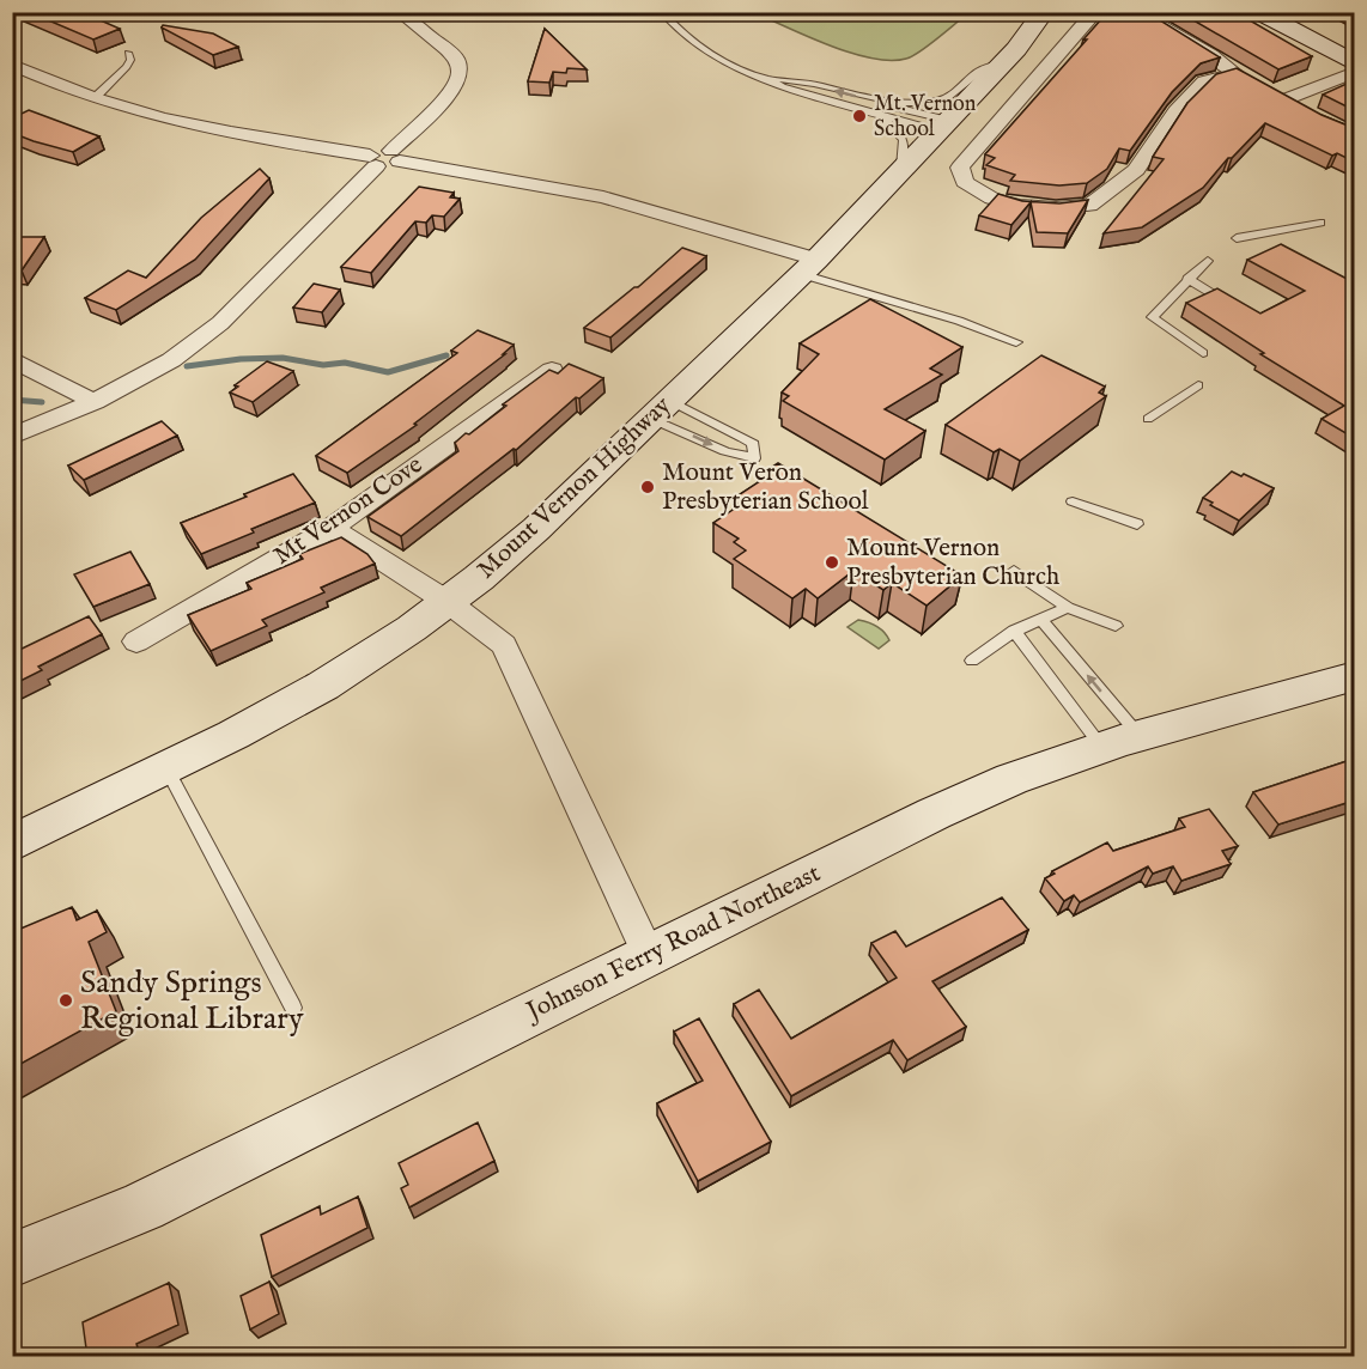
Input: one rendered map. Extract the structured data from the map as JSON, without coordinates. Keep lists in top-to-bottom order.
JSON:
{
  "streets": {
    "main road": ["Mount Vernon Highway", "Johnson Ferry Road Northeast"],
    "street": ["Mt Vernon Cove"]
  },
  "places": [
    "Mt. Vernon School",
    "Mount Veron Presbyterian School",
    "Mount Vernon Presbyterian Church",
    "Sandy Springs Regional Library"
  ]
}
